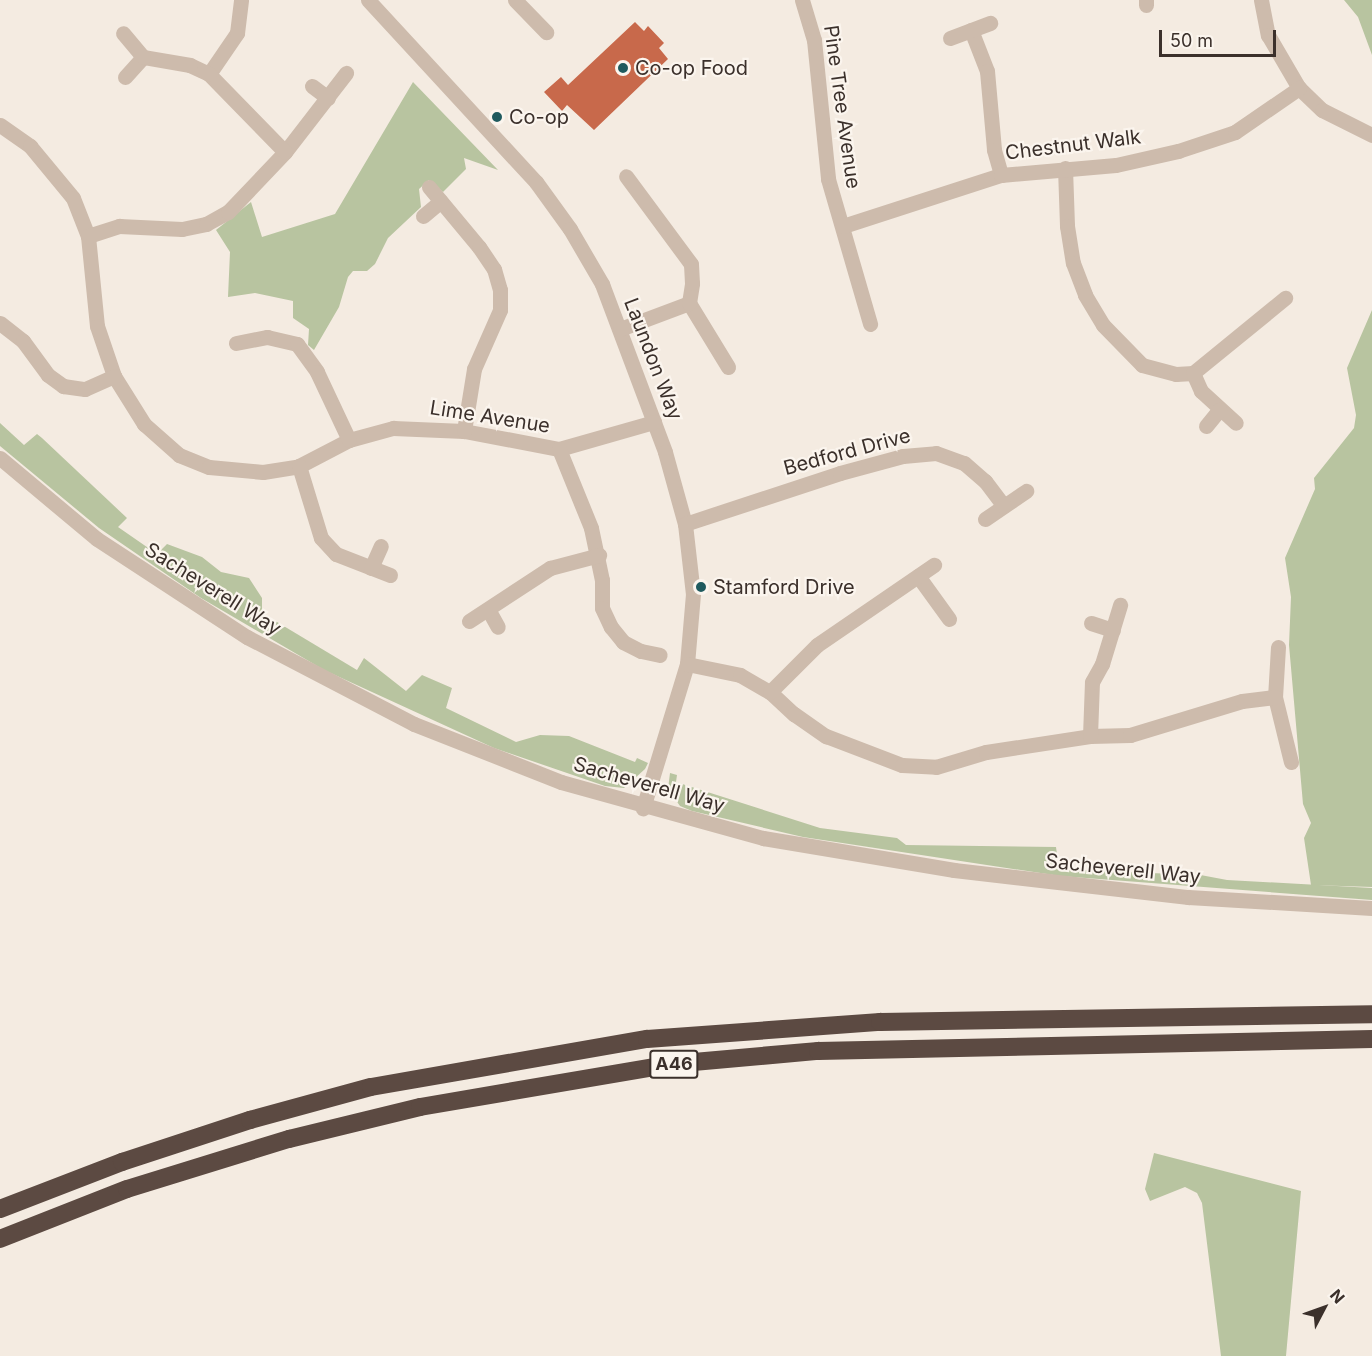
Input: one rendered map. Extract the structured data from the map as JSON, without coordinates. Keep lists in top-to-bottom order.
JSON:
{
  "streets": {
    "highway": ["A46"],
    "street": [
      "Pine Tree Avenue",
      "Chestnut Walk",
      "Laundon Way",
      "Lime Avenue",
      "Bedford Drive",
      "Sacheverell Way"
    ]
  },
  "crossings": [
    ["Pine Tree Avenue", "Chestnut Walk"],
    ["Laundon Way", "Lime Avenue"],
    ["Laundon Way", "Bedford Drive"],
    ["Laundon Way", "Sacheverell Way"]
  ],
  "places": ["Co-op Food", "Co-op", "Stamford Drive"],
  "scale_bar": "50 m",
  "north": "top right"
}
